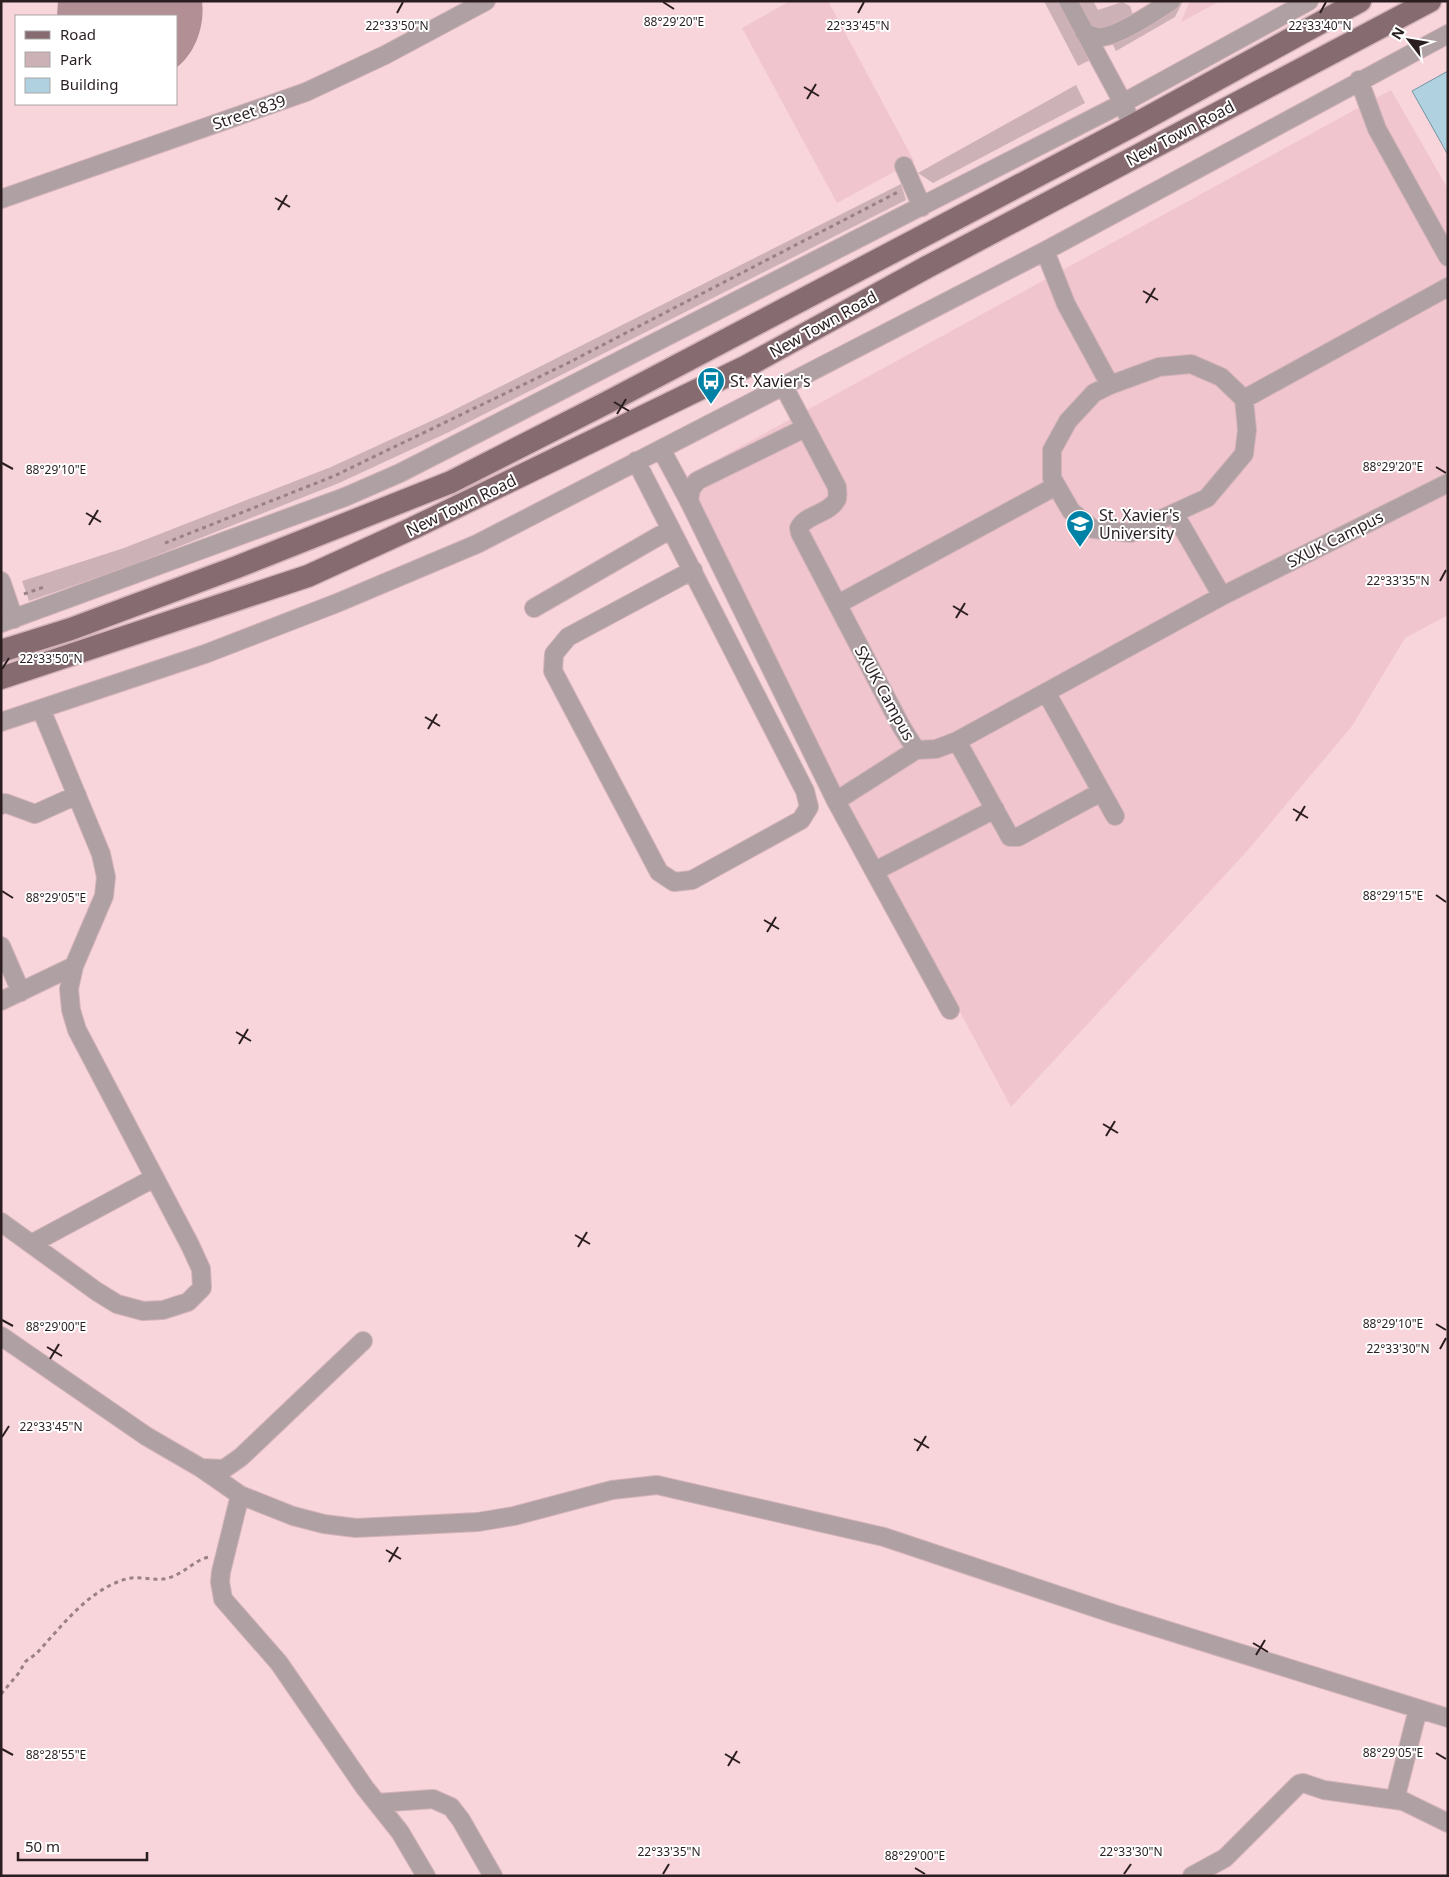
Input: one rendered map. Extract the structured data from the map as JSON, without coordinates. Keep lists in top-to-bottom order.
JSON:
{
  "streets": {
    "main road": ["New Town Road"],
    "street": ["Street 839", "SXUK Campus"]
  },
  "places": {
    "bus stop": ["St. Xavier's"],
    "school or university": ["St. Xavier's University"]
  },
  "legend": ["Road", "Park", "Building"],
  "scale_bar": "50 m",
  "north": "top left",
  "coordinates": [
    "88°29'20\"E",
    "22°33'50\"N",
    "22°33'45\"N",
    "22°33'40\"N",
    "88°29'10\"E",
    "22°33'35\"N",
    "88°29'15\"E",
    "88°29'05\"E",
    "88°29'00\"E",
    "22°33'30\"N",
    "88°28'55\"E"
  ]
}
